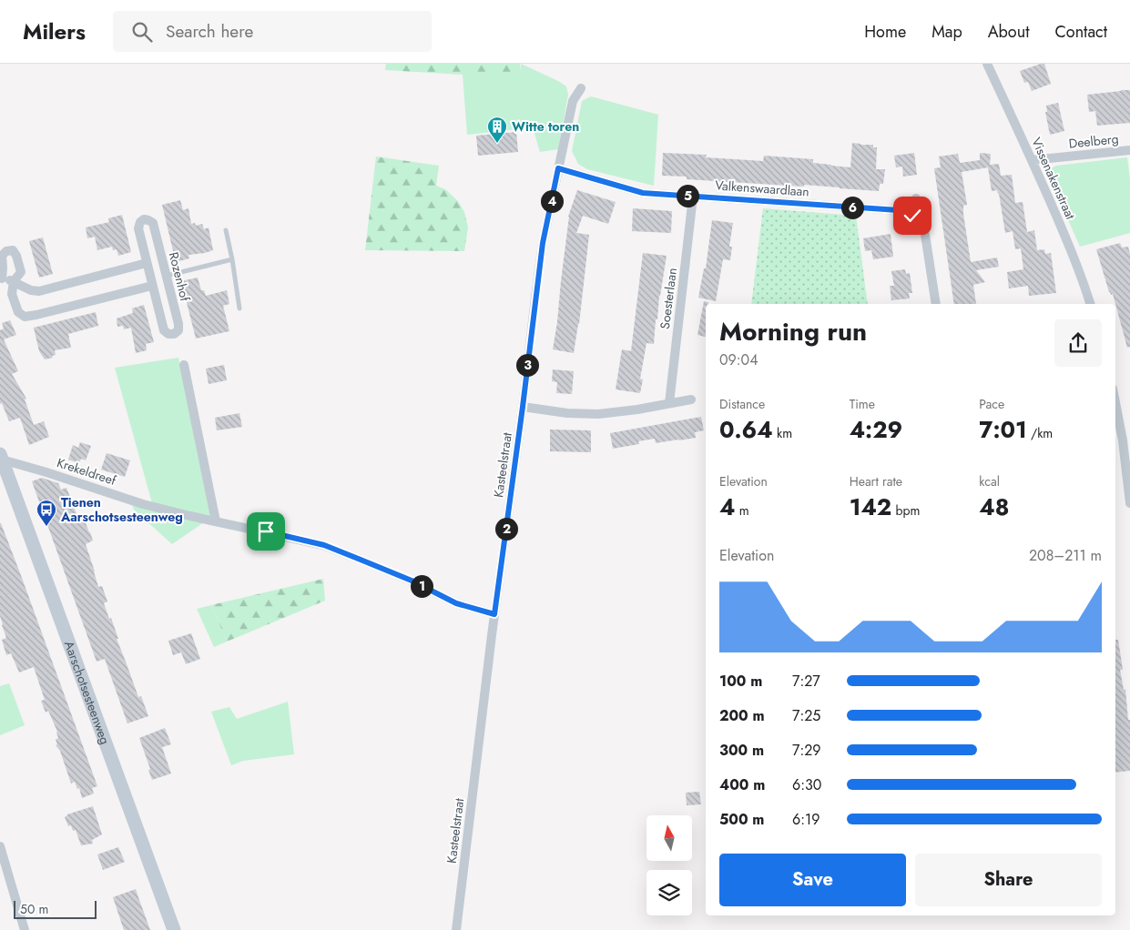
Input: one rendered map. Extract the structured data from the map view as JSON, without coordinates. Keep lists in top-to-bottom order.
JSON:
{
  "streets": {
    "main road": ["Aarschotsesteenweg"],
    "street": [
      "Deelberg",
      "Vissenakenstraat",
      "Valkenswaardlaan",
      "Rozenhof",
      "Soesterlaan",
      "Kasteelstraat",
      "Krekeldreef"
    ]
  },
  "crossings": [
    ["Deelberg", "Vissenakenstraat"],
    ["Valkenswaardlaan", "Soesterlaan"],
    ["Valkenswaardlaan", "Kasteelstraat"],
    ["Kasteelstraat", "Krekeldreef"],
    ["Krekeldreef", "Aarschotsesteenweg"]
  ],
  "places": {
    "building": ["Witte toren"],
    "bus stop": ["Tienen Aarschotsesteenweg"]
  },
  "scale_bar": "50 m",
  "north": "top",
  "page": {
    "header": "Milers",
    "search": "Search here",
    "nav": [
      "Home",
      "Map",
      "About",
      "Contact"
    ],
    "pins": [
      "5",
      "4",
      "6",
      "3",
      "2",
      "1"
    ],
    "heading": ["Morning run", "09:04"],
    "stats": [
      ["Distance", "0.64 km"],
      ["Time", "4:29"],
      ["Pace", "7:01 /km"],
      ["Elevation", "4 m"],
      ["Heart rate", "142 bpm"],
      ["kcal", "48"]
    ],
    "chart": ["Elevation", "208–211 m"],
    "list": [
      {
        "name": "100 m",
        "note": "7:27"
      },
      {
        "name": "200 m",
        "note": "7:25"
      },
      {
        "name": "300 m",
        "note": "7:29"
      },
      {
        "name": "400 m",
        "note": "6:30"
      },
      {
        "name": "500 m",
        "note": "6:19"
      }
    ],
    "buttons": ["Save", "Share"],
    "scale": "50 m"
  }
}
